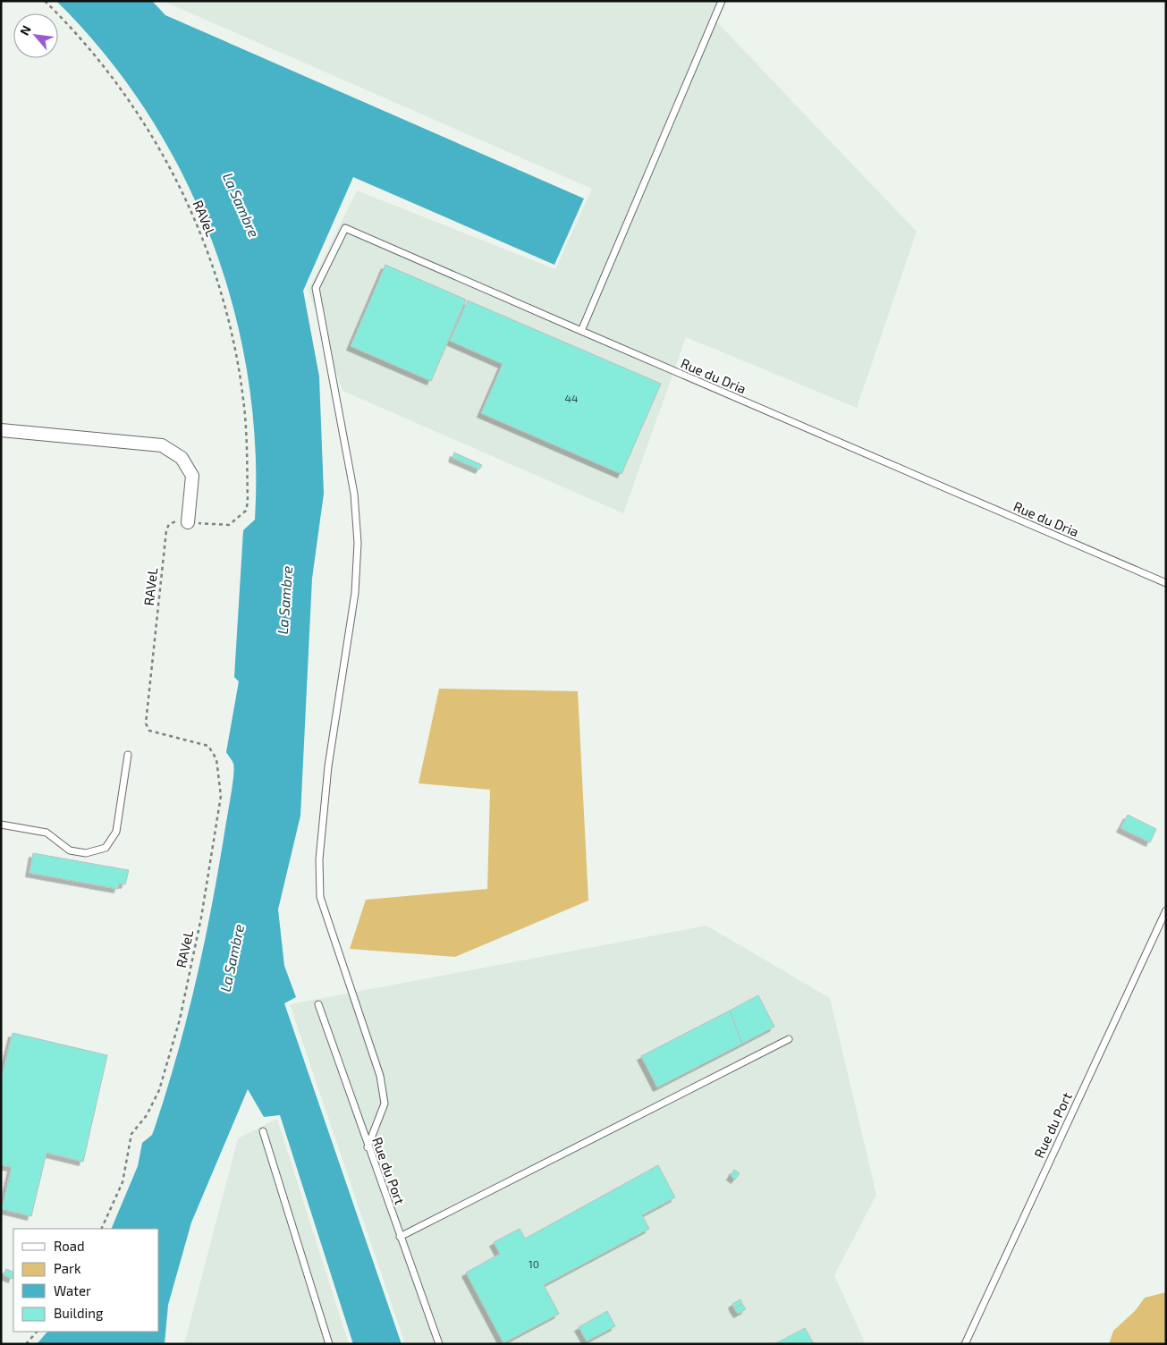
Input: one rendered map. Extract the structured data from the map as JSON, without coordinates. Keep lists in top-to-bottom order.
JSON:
{
  "streets": {
    "lane": ["Rue du Dria", "Rue du Port"],
    "path": ["RAVeL"]
  },
  "crossings": [
    ["Rue du Dria", "Rue du Port"]
  ],
  "water": ["La Sambre"],
  "house_numbers": ["44", "10"],
  "legend": [
    "Road",
    "Park",
    "Water",
    "Building"
  ],
  "north": "top left"
}
